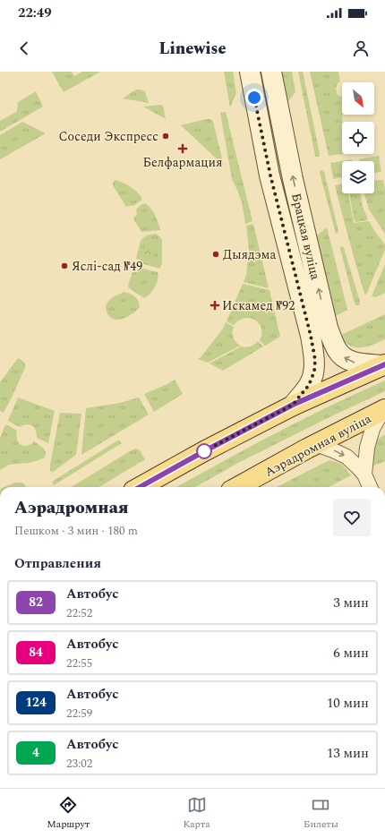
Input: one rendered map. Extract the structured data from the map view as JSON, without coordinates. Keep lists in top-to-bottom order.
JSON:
{
  "streets": {
    "main road": ["Аэрадромная вуліца"],
    "street": ["Брацкая вуліца"]
  },
  "places": {
    "other": ["Соседи Экспресс", "Дыядэма", "Яслі-сад №49"],
    "health": ["Белфармация", "Искамед №92"]
  },
  "lines": ["bus line 82"],
  "north": "bottom right",
  "page": {
    "status": "22:49",
    "header": "Linewise",
    "heading": [
      ["Аэрадромная", "Пешком · 3 мин · 180 m"],
      "Отправления"
    ],
    "list": [
      {
        "mark": "82",
        "name": "Автобус",
        "note": "22:52",
        "value": "3 мин"
      },
      {
        "mark": "84",
        "name": "Автобус",
        "note": "22:55",
        "value": "6 мин"
      },
      {
        "mark": "124",
        "name": "Автобус",
        "note": "22:59",
        "value": "10 мин"
      },
      {
        "mark": "4",
        "name": "Автобус",
        "note": "23:02",
        "value": "13 мин"
      }
    ],
    "tabs": ["Маршрут", "Карта", "Билеты"]
  }
}
